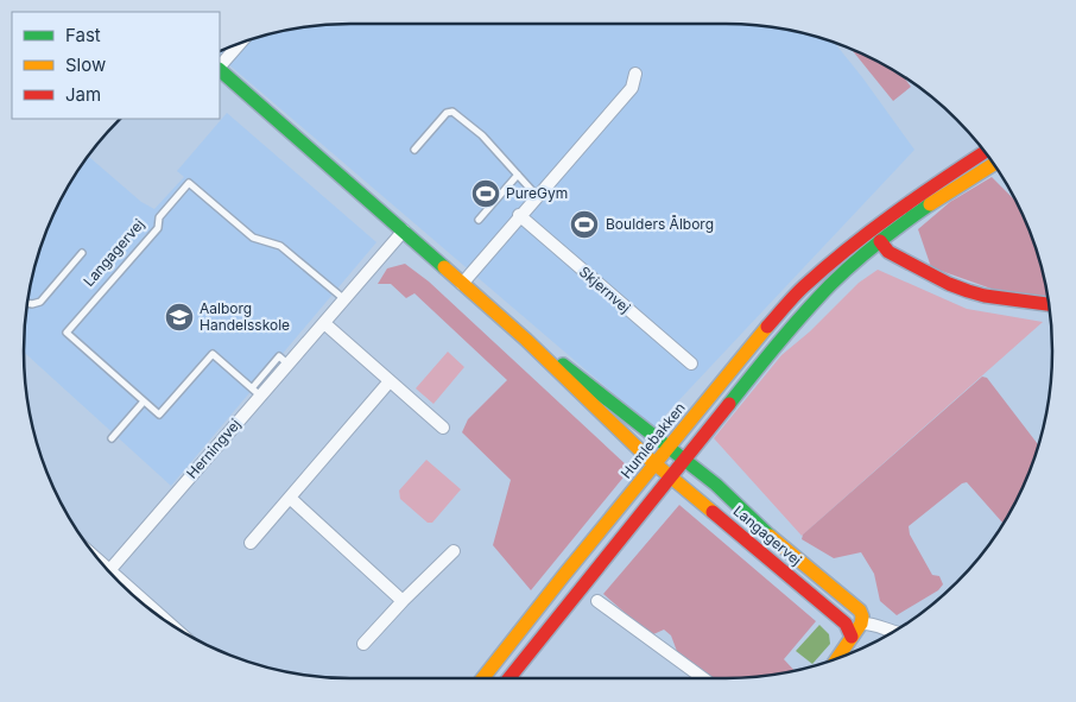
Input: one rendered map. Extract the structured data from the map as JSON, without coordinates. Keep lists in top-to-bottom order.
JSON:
{
  "streets": {
    "main road": ["Langagervej", "Humlebakken"],
    "street": ["Skjernvej", "Herningvej"]
  },
  "crossings": [
    ["Langagervej", "Humlebakken"],
    ["Langagervej", "Herningvej"]
  ],
  "places": {
    "sports": ["PureGym", "Boulders Ålborg"],
    "school or university": ["Aalborg Handelsskole"]
  },
  "legend": ["Fast", "Slow", "Jam"]
}
